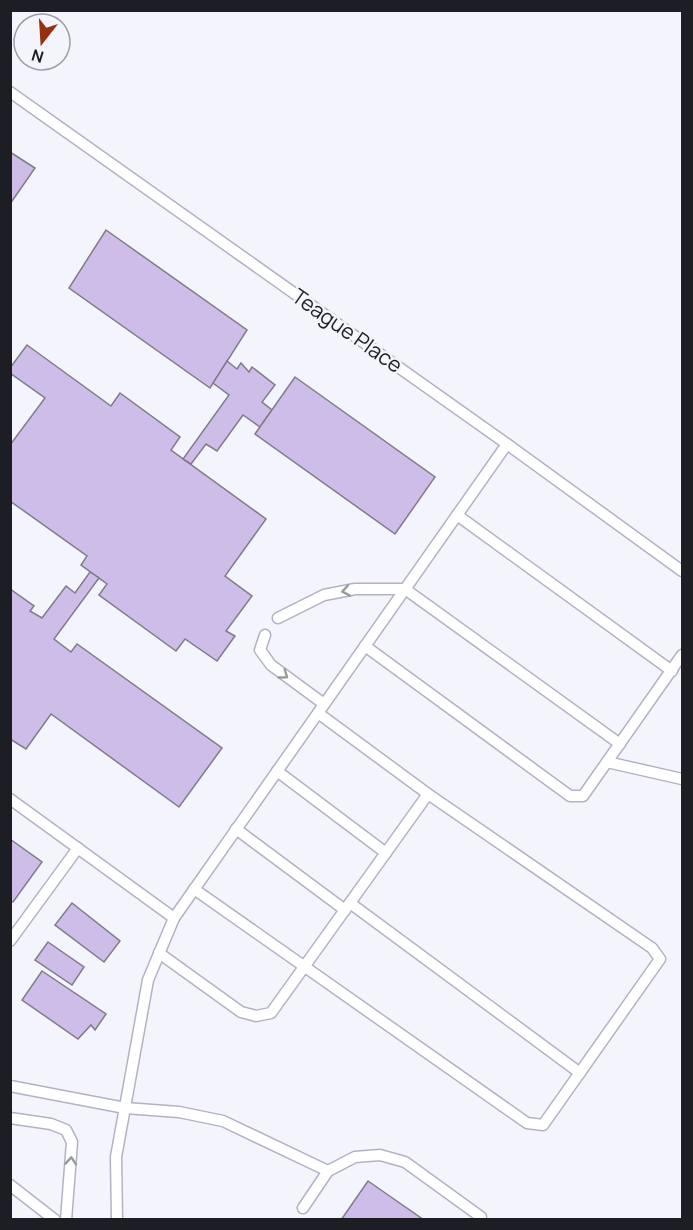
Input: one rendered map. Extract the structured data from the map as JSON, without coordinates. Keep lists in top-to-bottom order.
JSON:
{
  "streets": {
    "lane": ["Teague Place"]
  },
  "north": "bottom"
}
